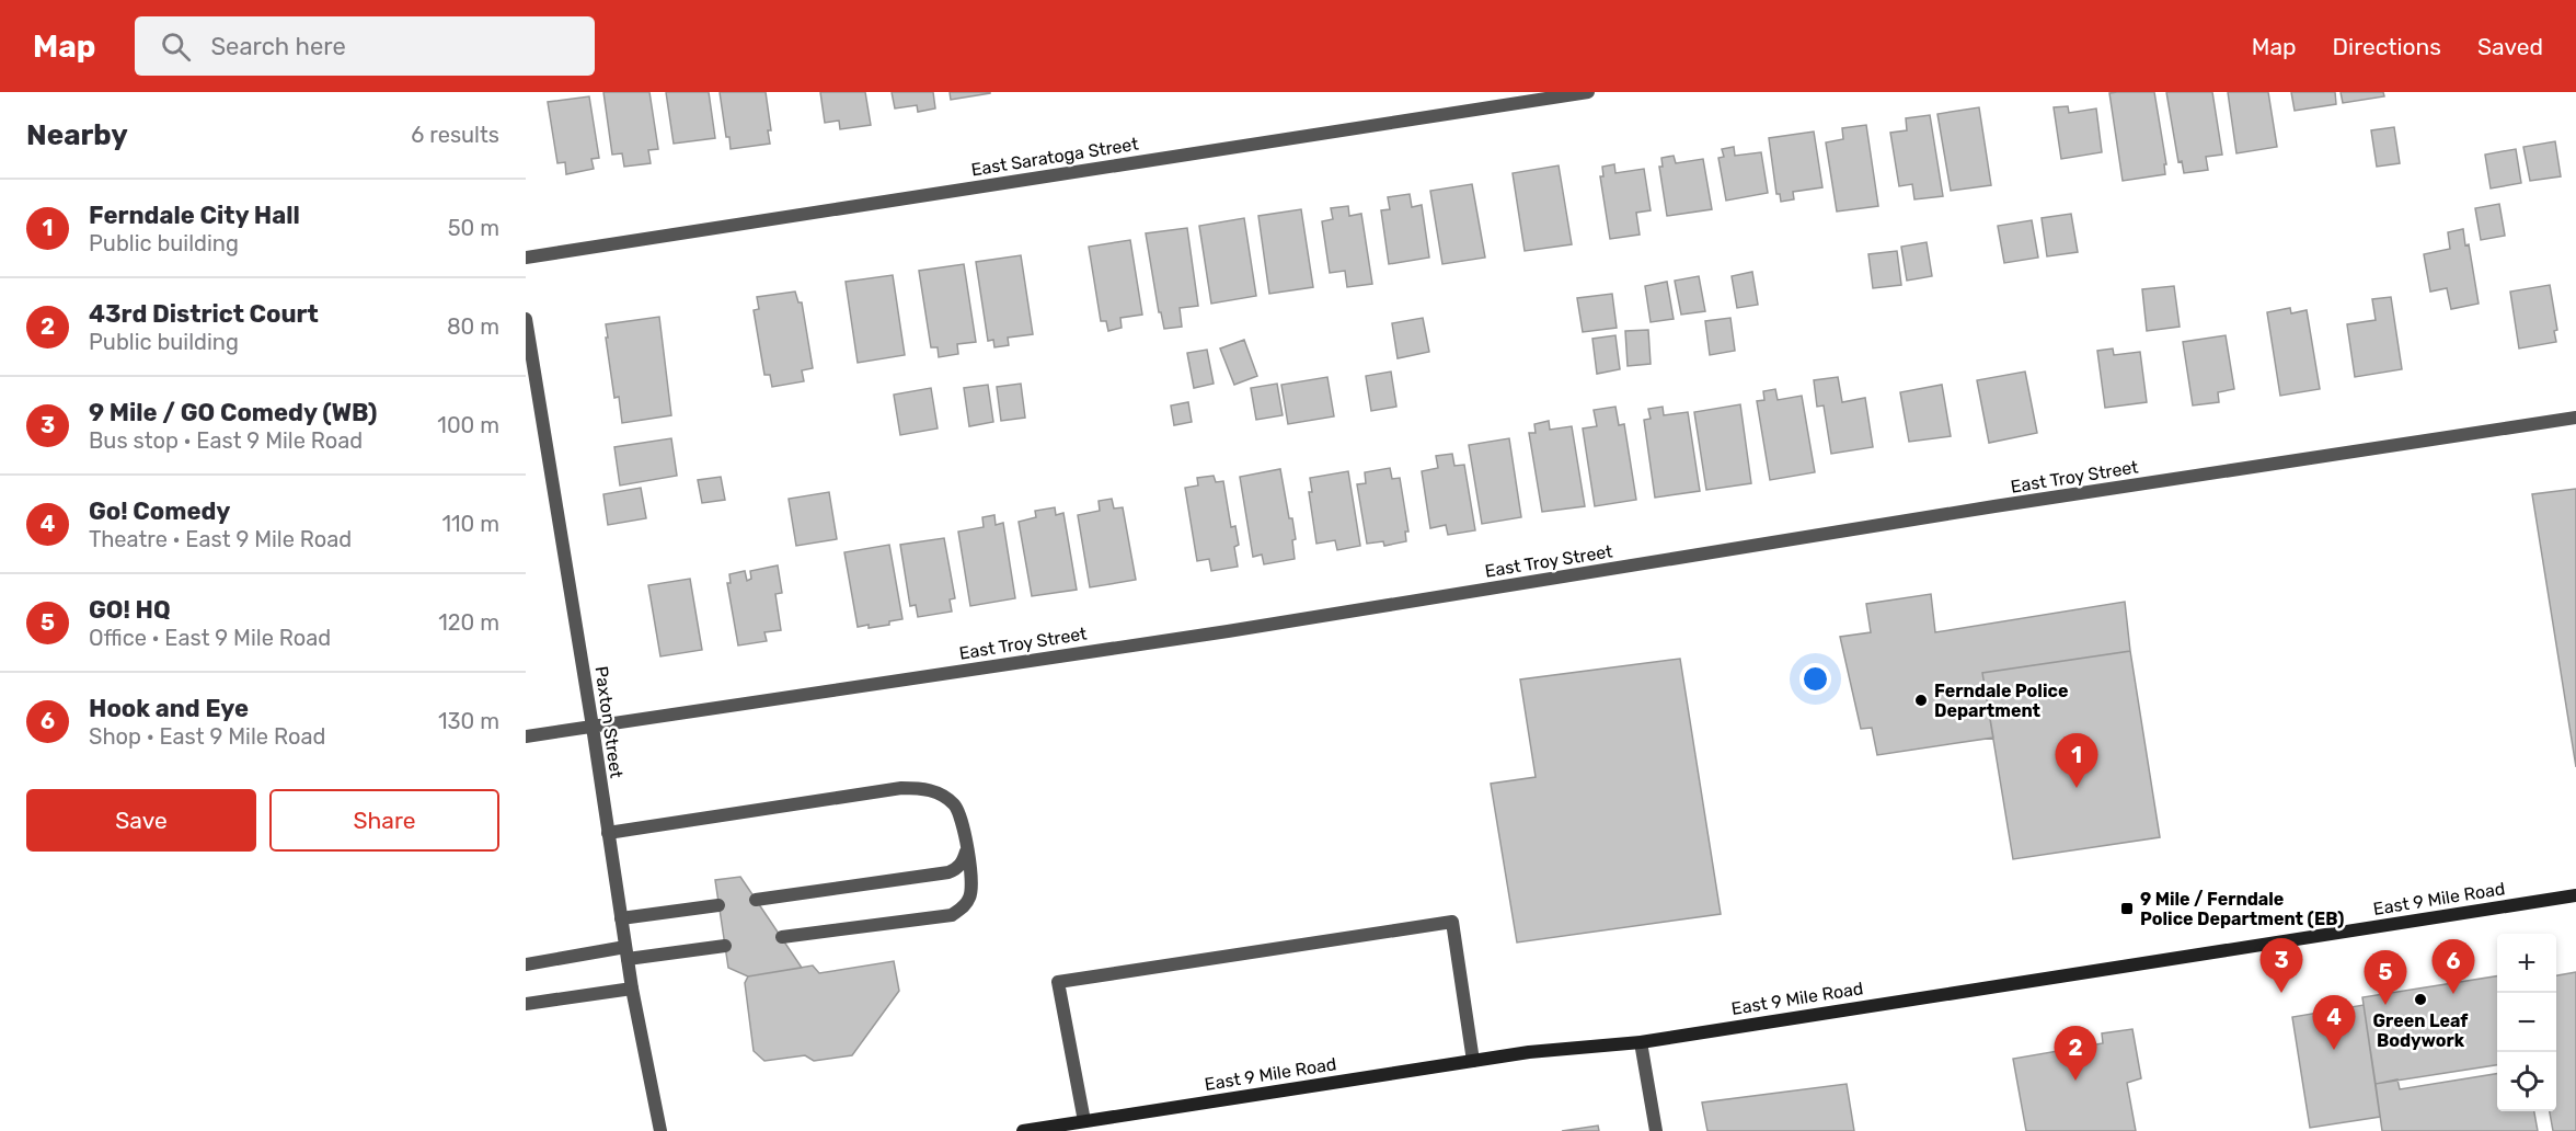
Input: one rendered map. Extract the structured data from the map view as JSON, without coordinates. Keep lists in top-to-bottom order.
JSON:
{
  "streets": {
    "main road": ["East 9 Mile Road"],
    "street": ["East Saratoga Street", "East Troy Street", "Paxton Street"]
  },
  "crossings": [
    ["East Troy Street", "Paxton Street"]
  ],
  "places": {
    "other": ["Ferndale Police Department", "Green Leaf Bodywork"],
    "transit": ["9 Mile / Ferndale Police Department (EB)"]
  },
  "page": {
    "header": "Map",
    "search": "Search here",
    "nav": ["Map", "Directions", "Saved"],
    "heading": ["Nearby", "6 results"],
    "list": [
      {
        "mark": "1",
        "name": "Ferndale City Hall",
        "note": "Public building",
        "value": "50 m"
      },
      {
        "mark": "2",
        "name": "43rd District Court",
        "note": "Public building",
        "value": "80 m"
      },
      {
        "mark": "3",
        "name": "9 Mile / GO Comedy (WB)",
        "note": "Bus stop · East 9 Mile Road",
        "value": "100 m"
      },
      {
        "mark": "4",
        "name": "Go! Comedy",
        "note": "Theatre · East 9 Mile Road",
        "value": "110 m"
      },
      {
        "mark": "5",
        "name": "GO! HQ",
        "note": "Office · East 9 Mile Road",
        "value": "120 m"
      },
      {
        "mark": "6",
        "name": "Hook and Eye",
        "note": "Shop · East 9 Mile Road",
        "value": "130 m"
      }
    ],
    "pins": [
      "1",
      "3",
      "6",
      "5",
      "4",
      "2"
    ],
    "buttons": ["Save", "Share"],
    "map_buttons": ["+", "−"]
  }
}
